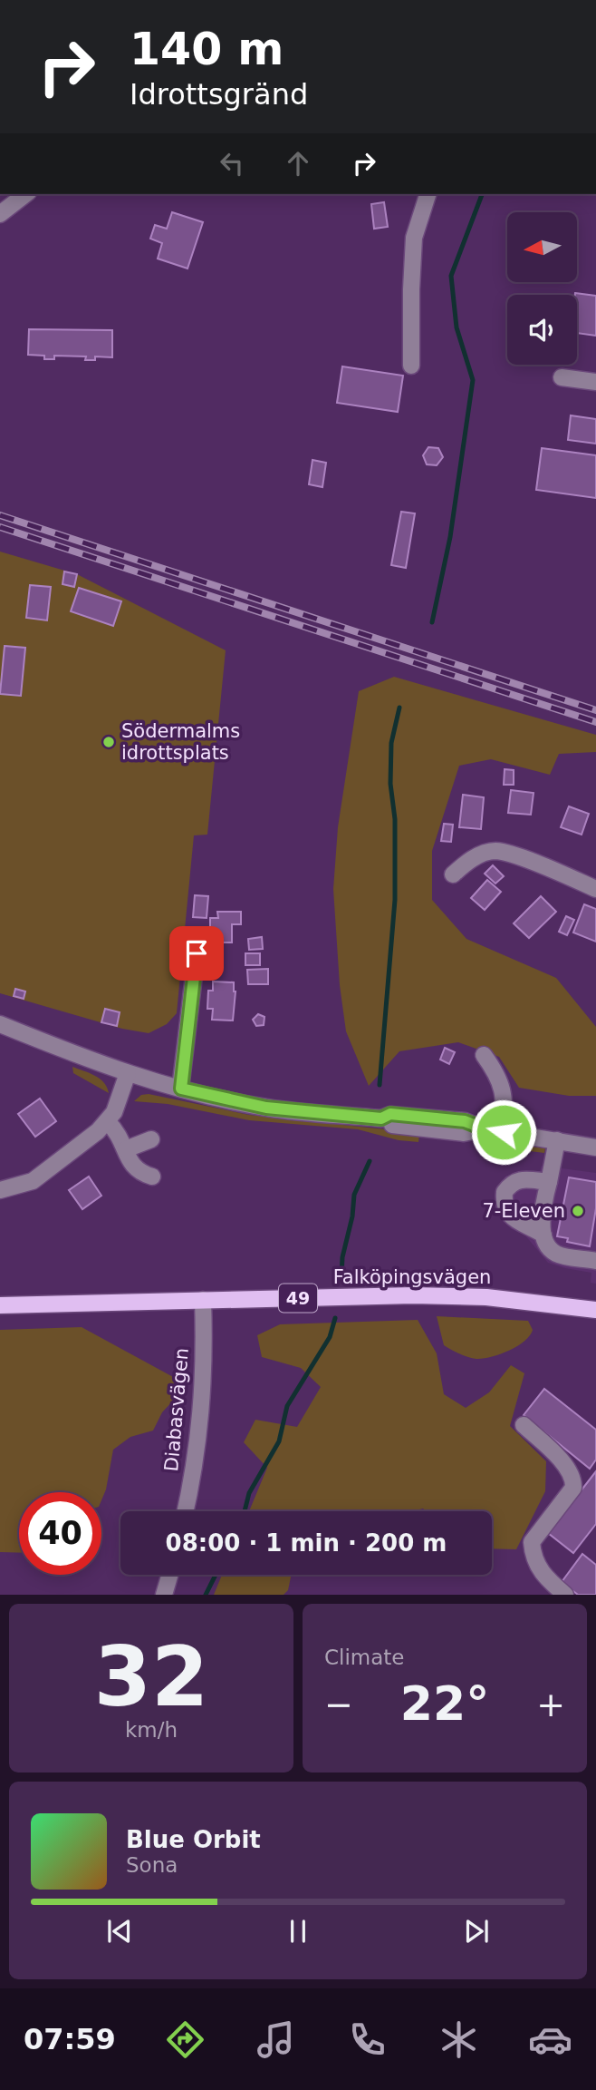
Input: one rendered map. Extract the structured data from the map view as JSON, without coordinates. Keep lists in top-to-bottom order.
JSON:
{
  "streets": {
    "main road": ["Falköpingsvägen", "49"],
    "street": ["Diabasvägen"]
  },
  "crossings": [
    ["Falköpingsvägen", "Diabasvägen"]
  ],
  "places": ["Södermalms idrottsplats", "7-Eleven"],
  "north": "left",
  "page": {
    "turn": ["140 m", "Idrottsgränd"],
    "limit": "40",
    "trip": "08:00 · 1 min · 200 m",
    "tile": [
      ["32", "km/h"],
      "Climate"
    ],
    "heat": ["−", "22°", "+"],
    "song": ["Blue Orbit", "Sona"],
    "tabs": "07:59"
  }
}
